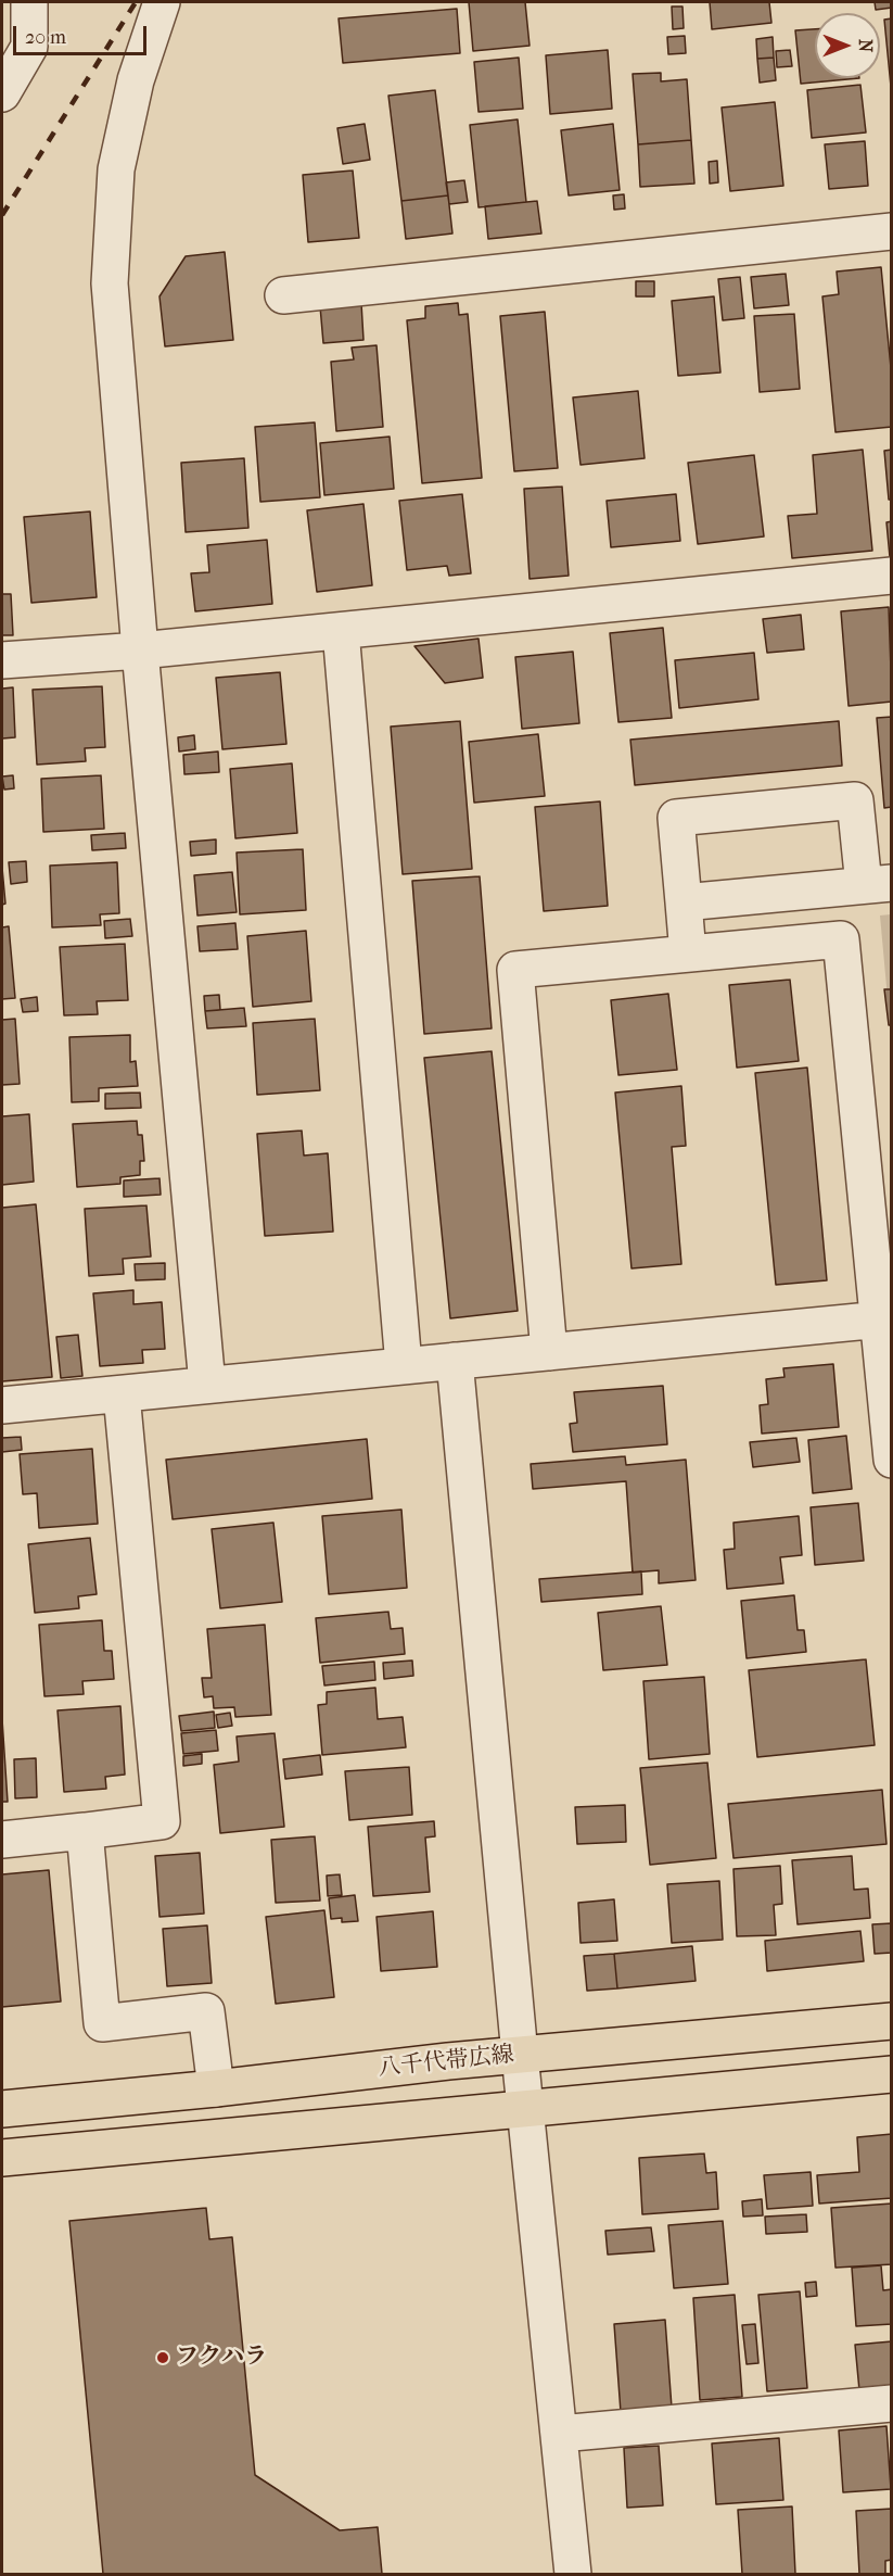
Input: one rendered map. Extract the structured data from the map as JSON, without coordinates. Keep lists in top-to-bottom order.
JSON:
{
  "streets": {
    "main road": ["八千代帯広線"]
  },
  "places": ["フクハラ"],
  "scale_bar": "20 m",
  "north": "right"
}
